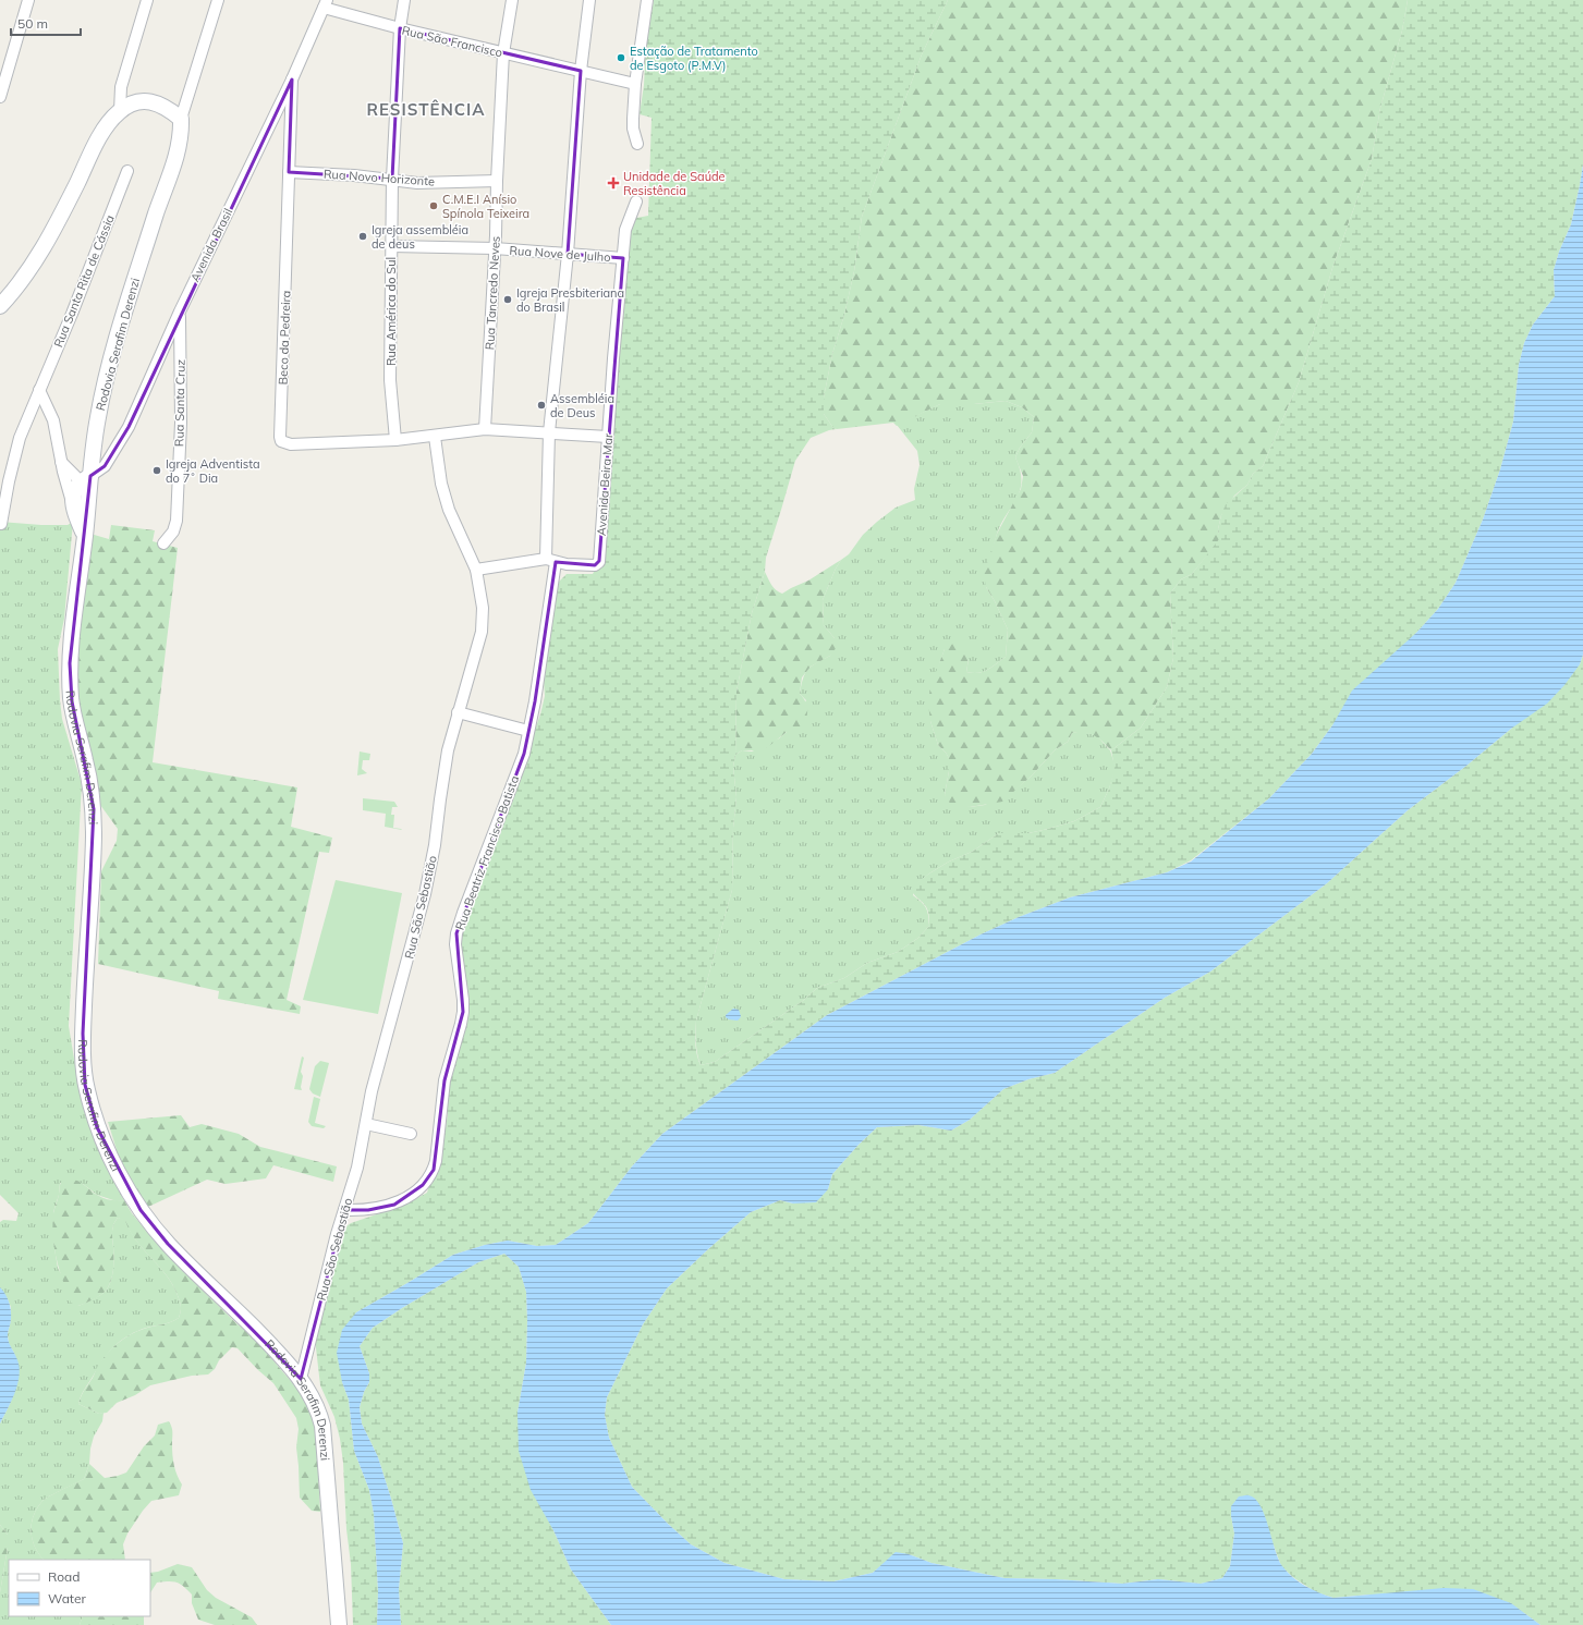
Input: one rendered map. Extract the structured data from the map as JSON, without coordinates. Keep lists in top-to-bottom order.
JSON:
{
  "streets": {
    "main road": ["Rodovia Serafim Derenzi"],
    "street": [
      "Rua São Francisco",
      "Rua Novo Horizonte",
      "Avenida Brasil",
      "Rua Nove de Julho",
      "Rua Santa Rita de Cássia",
      "Rua Tancredo Neves",
      "Rua América do Sul",
      "Beco da Pedreira",
      "Rua Santa Cruz",
      "Avenida Beira Mar",
      "Rua Beatriz Francisco Batista",
      "Rua São Sebastião"
    ]
  },
  "crossings": [
    ["Rua São Francisco", "Avenida Brasil"],
    ["Rua São Francisco", "Rua Tancredo Neves"],
    ["Rua São Francisco", "Rua América do Sul"],
    ["Rua São Francisco", "Rua Beatriz Francisco Batista"],
    ["Rua Novo Horizonte", "Rua Tancredo Neves"],
    ["Rua Novo Horizonte", "Rua América do Sul"],
    ["Rua Novo Horizonte", "Beco da Pedreira"],
    ["Avenida Brasil", "Beco da Pedreira"],
    ["Avenida Brasil", "Rodovia Serafim Derenzi"],
    ["Avenida Brasil", "Rua Santa Cruz"],
    ["Rua Nove de Julho", "Rua Tancredo Neves"],
    ["Rua Nove de Julho", "Rua América do Sul"],
    ["Rua Nove de Julho", "Avenida Beira Mar"],
    ["Rua Nove de Julho", "Rua Beatriz Francisco Batista"],
    ["Rua Tancredo Neves", "Beco da Pedreira"],
    ["Rua América do Sul", "Beco da Pedreira"],
    ["Beco da Pedreira", "Avenida Beira Mar"],
    ["Beco da Pedreira", "Rua Beatriz Francisco Batista"],
    ["Beco da Pedreira", "Rua São Sebastião"],
    ["Rodovia Serafim Derenzi", "Rua São Sebastião"],
    ["Avenida Beira Mar", "Rua Beatriz Francisco Batista"],
    ["Rua Beatriz Francisco Batista", "Rua São Sebastião"]
  ],
  "districts": ["RESISTÊNCIA"],
  "places": {
    "other": [
      "Estação de Tratamento de Esgoto (P.M.V)",
      "C.M.E.I Anísio Spínola Teixeira",
      "Igreja assembléia de deus",
      "Igreja Presbiteriana do Brasil",
      "Assembléia de Deus",
      "Igreja Adventista do 7˚ Dia"
    ],
    "health": ["Unidade de Saúde Resistência"]
  },
  "legend": ["Road", "Water"],
  "scale_bar": "50 m"
}
